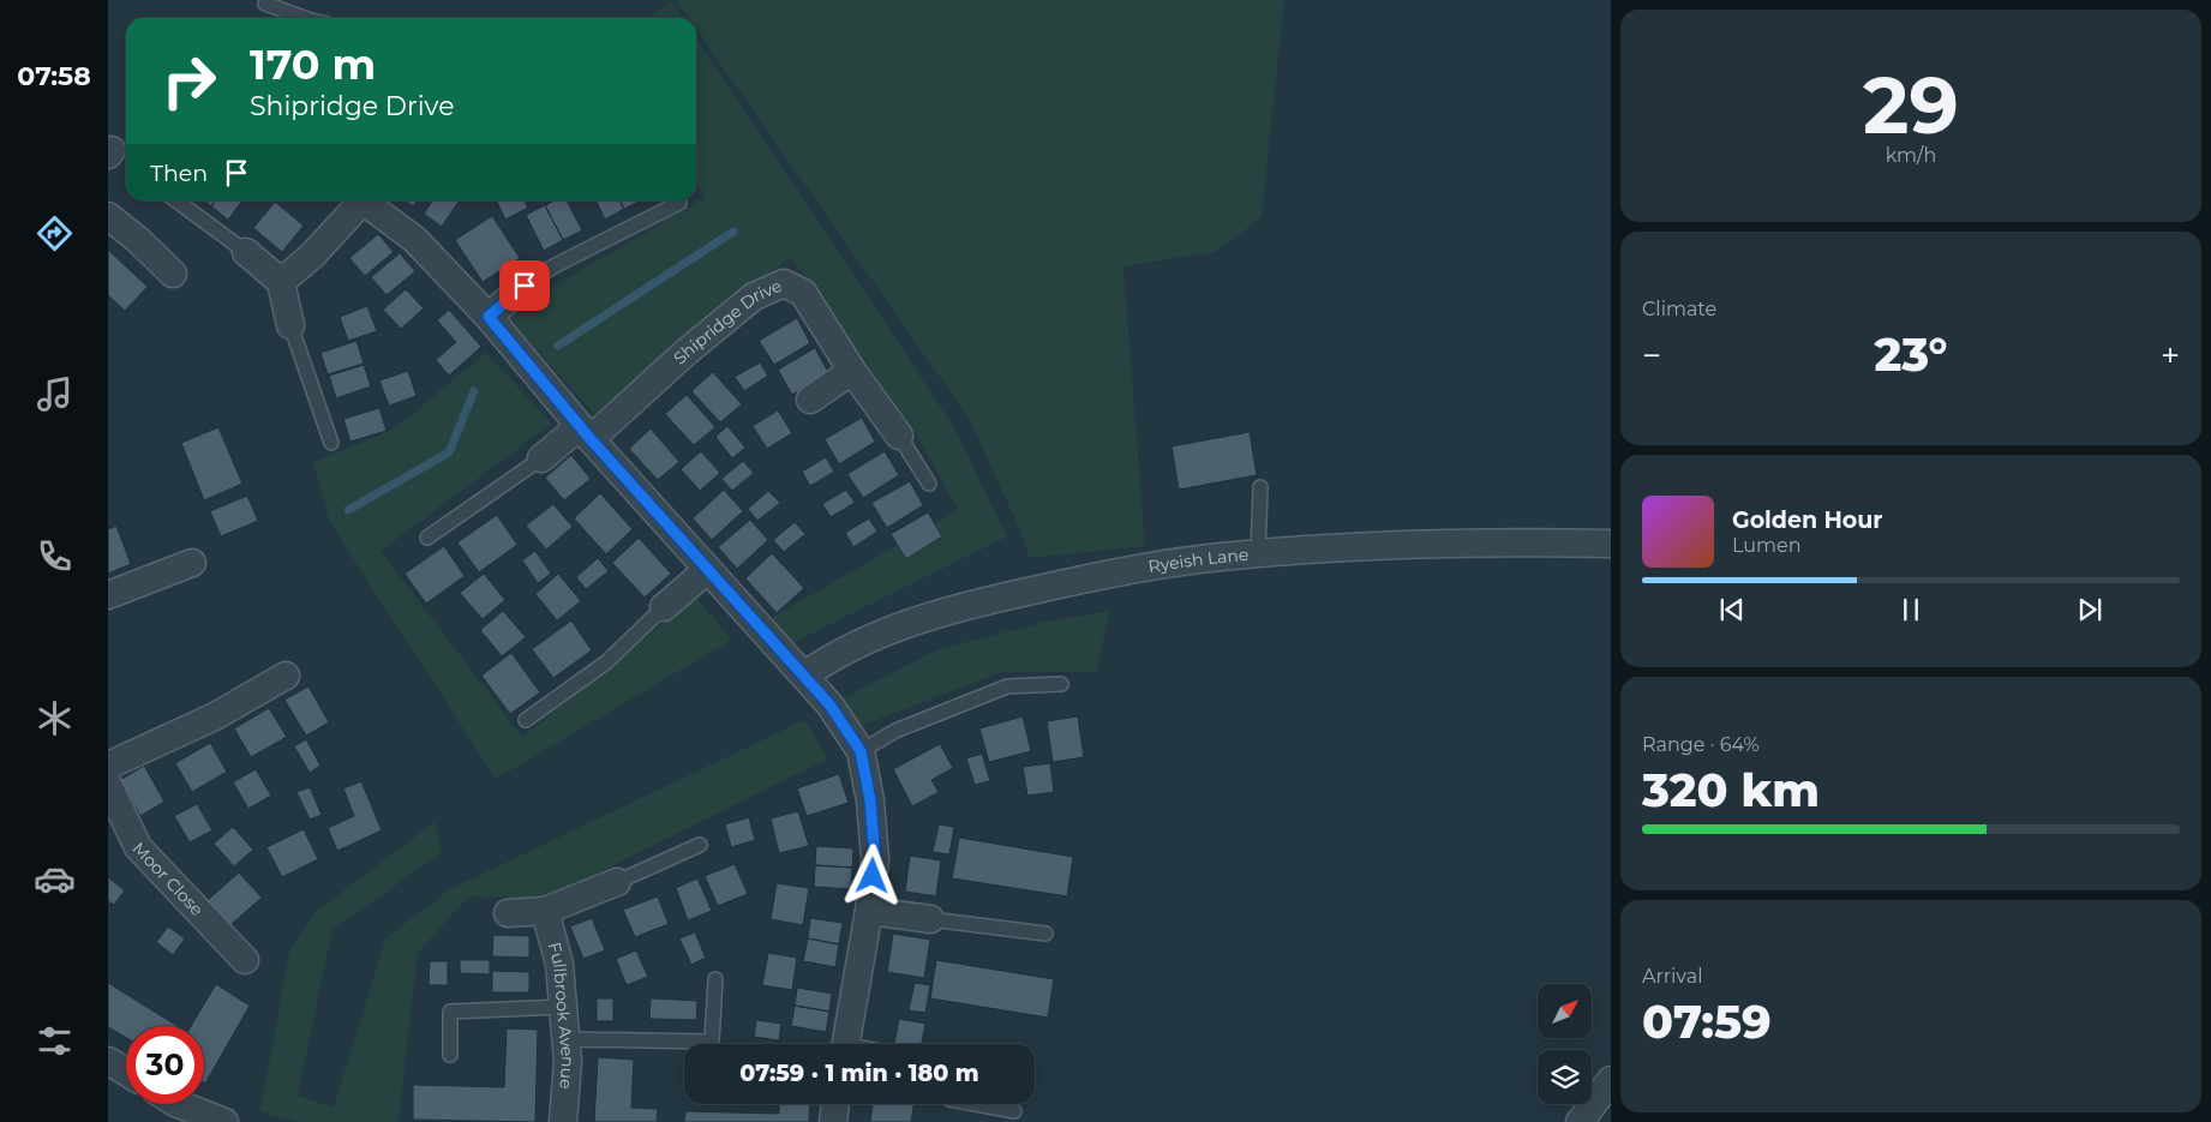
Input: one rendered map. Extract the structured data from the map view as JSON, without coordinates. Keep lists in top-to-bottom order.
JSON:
{
  "streets": {
    "street": [
      "Shipridge Drive",
      "Ryeish Lane",
      "Moor Close",
      "Fullbrook Avenue"
    ]
  },
  "north": "top right",
  "page": {
    "tabs": "07:58",
    "tile": [
      ["29", "km/h"],
      "Climate",
      ["Range · 64%", "320 km"],
      ["Arrival", "07:59"]
    ],
    "turn": ["170 m", "Shipridge Drive"],
    "then": "Then",
    "heat": ["−", "23°", "+"],
    "song": ["Golden Hour", "Lumen"],
    "limit": "30",
    "trip": "07:59 · 1 min · 180 m"
  }
}
